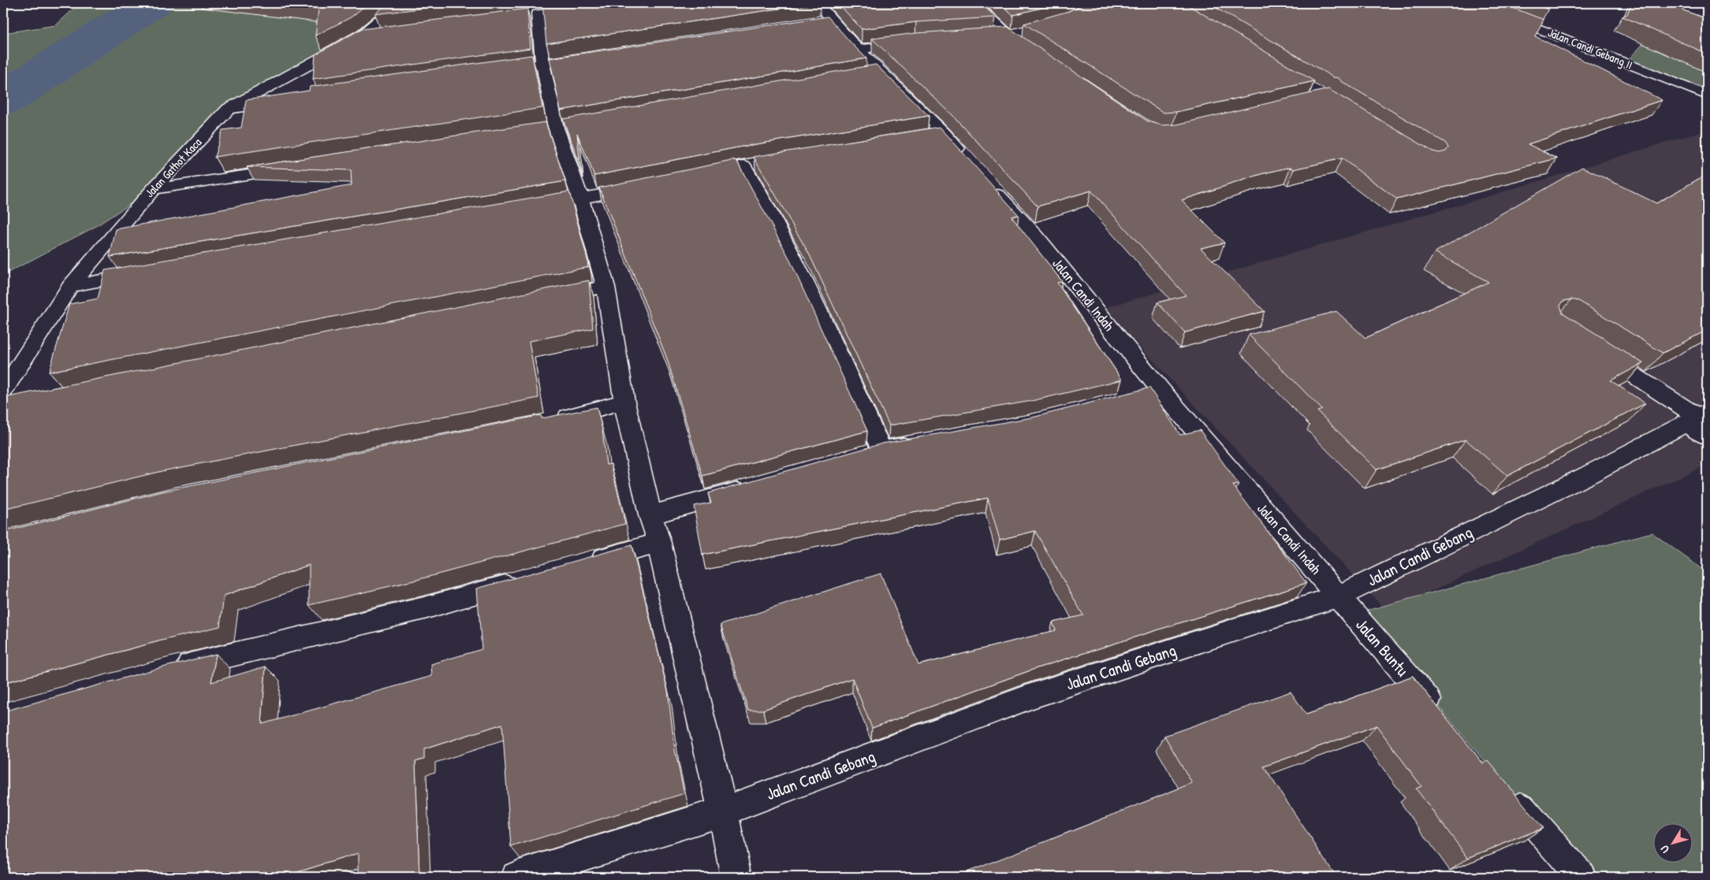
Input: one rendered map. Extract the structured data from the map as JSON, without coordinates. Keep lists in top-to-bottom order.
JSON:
{
  "streets": {
    "street": [
      "Jalan Candi Gebang II",
      "Jalan Gathot Kaca",
      "Jalan Candi Indah",
      "Jalan Candi Gebang",
      "Jalan Buntu"
    ]
  },
  "crossings": [
    ["Jalan Candi Indah", "Jalan Candi Gebang"],
    ["Jalan Candi Indah", "Jalan Buntu"],
    ["Jalan Candi Gebang", "Jalan Buntu"]
  ],
  "north": "bottom left"
}
